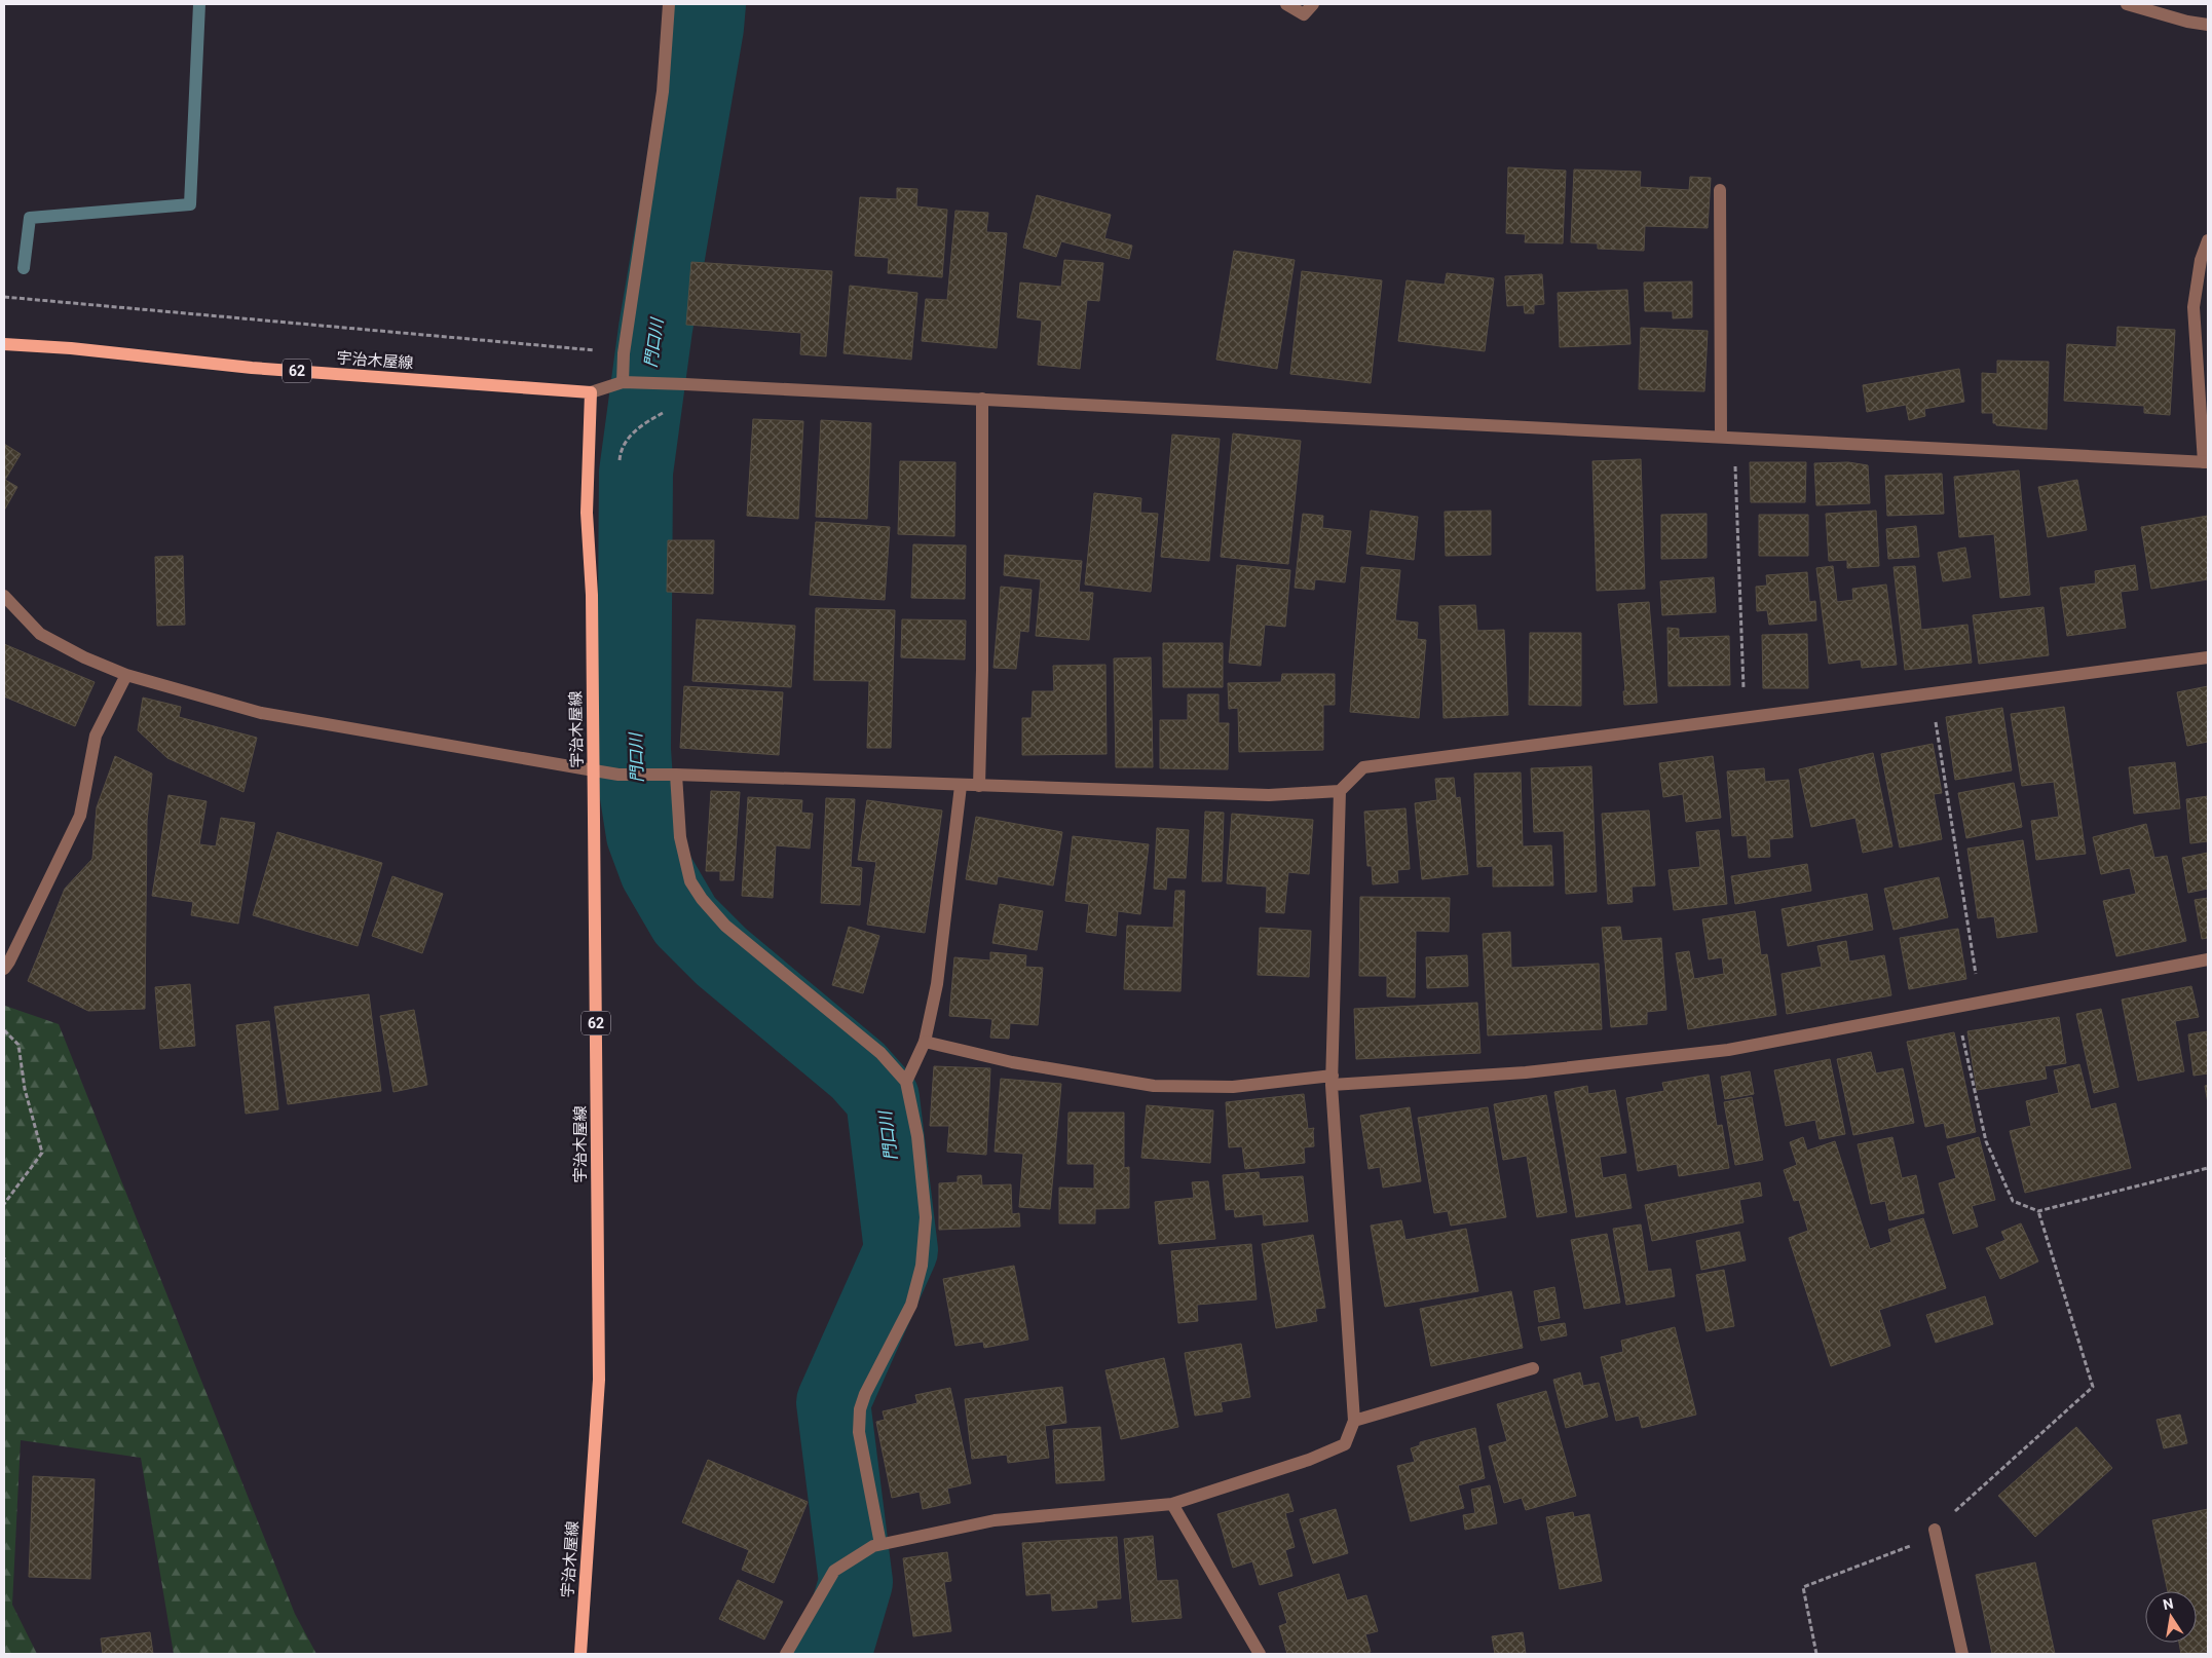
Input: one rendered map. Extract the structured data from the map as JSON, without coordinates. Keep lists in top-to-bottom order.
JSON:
{
  "streets": {
    "main road": ["宇治木屋線", "62"]
  },
  "water": ["門口川"],
  "north": "top"
}
